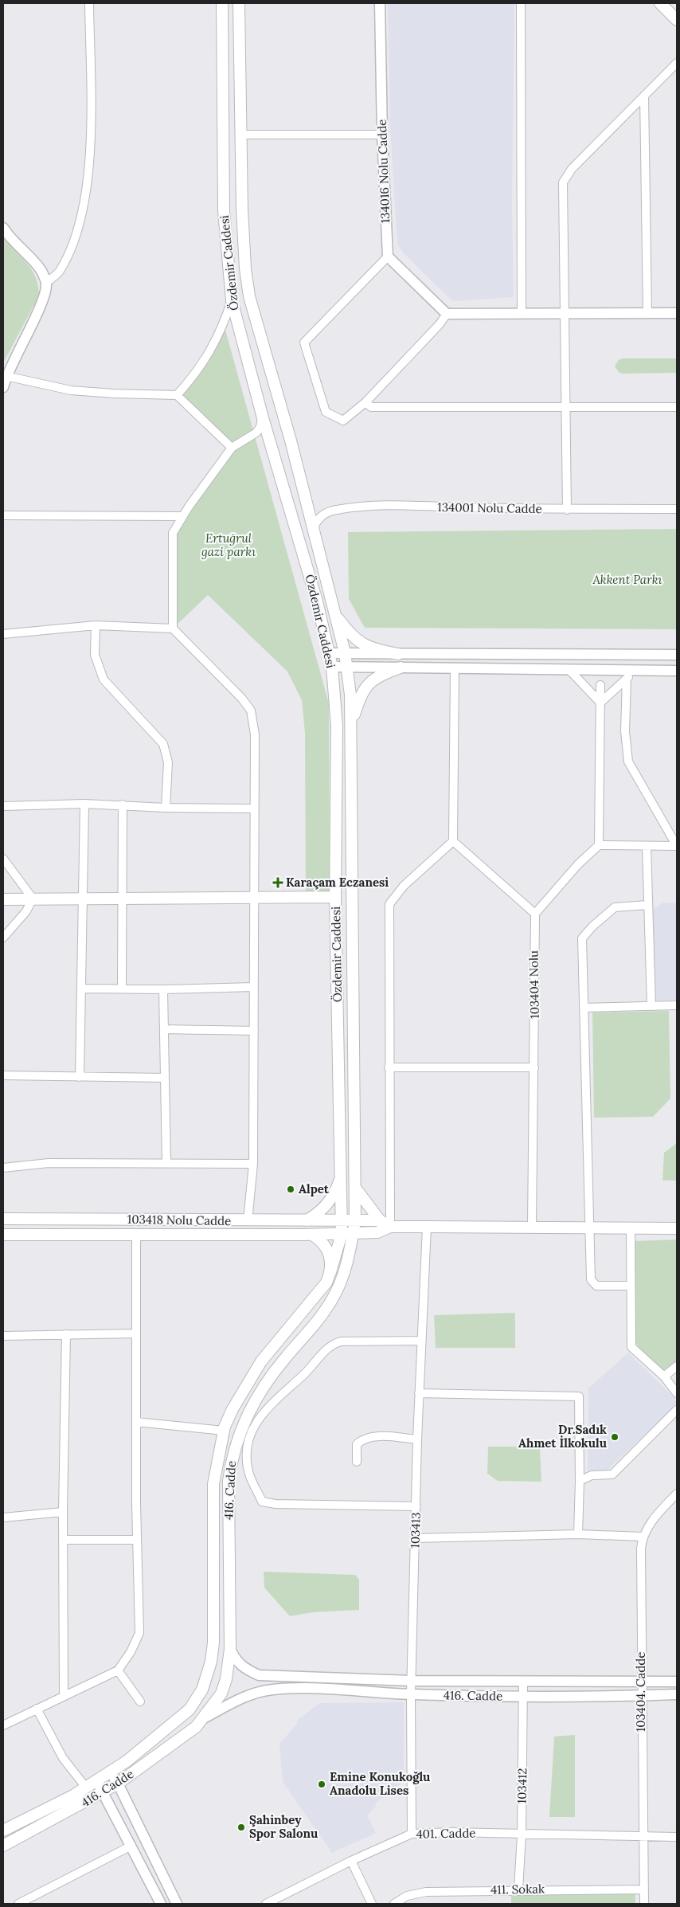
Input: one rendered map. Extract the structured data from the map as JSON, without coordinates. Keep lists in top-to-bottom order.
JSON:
{
  "streets": {
    "main road": ["Özdemir Caddesi", "103418 Nolu Cadde", "416. Cadde"],
    "street": [
      "134016 Nolu Cadde",
      "134001 Nolu Cadde",
      "103404 Nolu",
      "103413",
      "103404. Cadde",
      "103412",
      "401. Cadde",
      "411. Sokak"
    ]
  },
  "crossings": [
    ["Özdemir Caddesi", "134001 Nolu Cadde"],
    ["Özdemir Caddesi", "103418 Nolu Cadde"],
    ["Özdemir Caddesi", "416. Cadde"],
    ["103418 Nolu Cadde", "416. Cadde"],
    ["416. Cadde", "103413"],
    ["416. Cadde", "103404. Cadde"],
    ["416. Cadde", "103412"],
    ["103413", "401. Cadde"],
    ["103404. Cadde", "401. Cadde"],
    ["103404. Cadde", "411. Sokak"],
    ["103412", "401. Cadde"],
    ["103412", "411. Sokak"]
  ],
  "parks": ["Ertuğrul gazi parkı", "Akkent Parkı"],
  "places": {
    "health": ["Karaçam Eczanesi"],
    "other": [
      "Alpet",
      "Dr.Sadık Ahmet İlkokulu",
      "Emine Konukoğlu Anadolu Lises",
      "Şahinbey Spor Salonu"
    ]
  }
}
